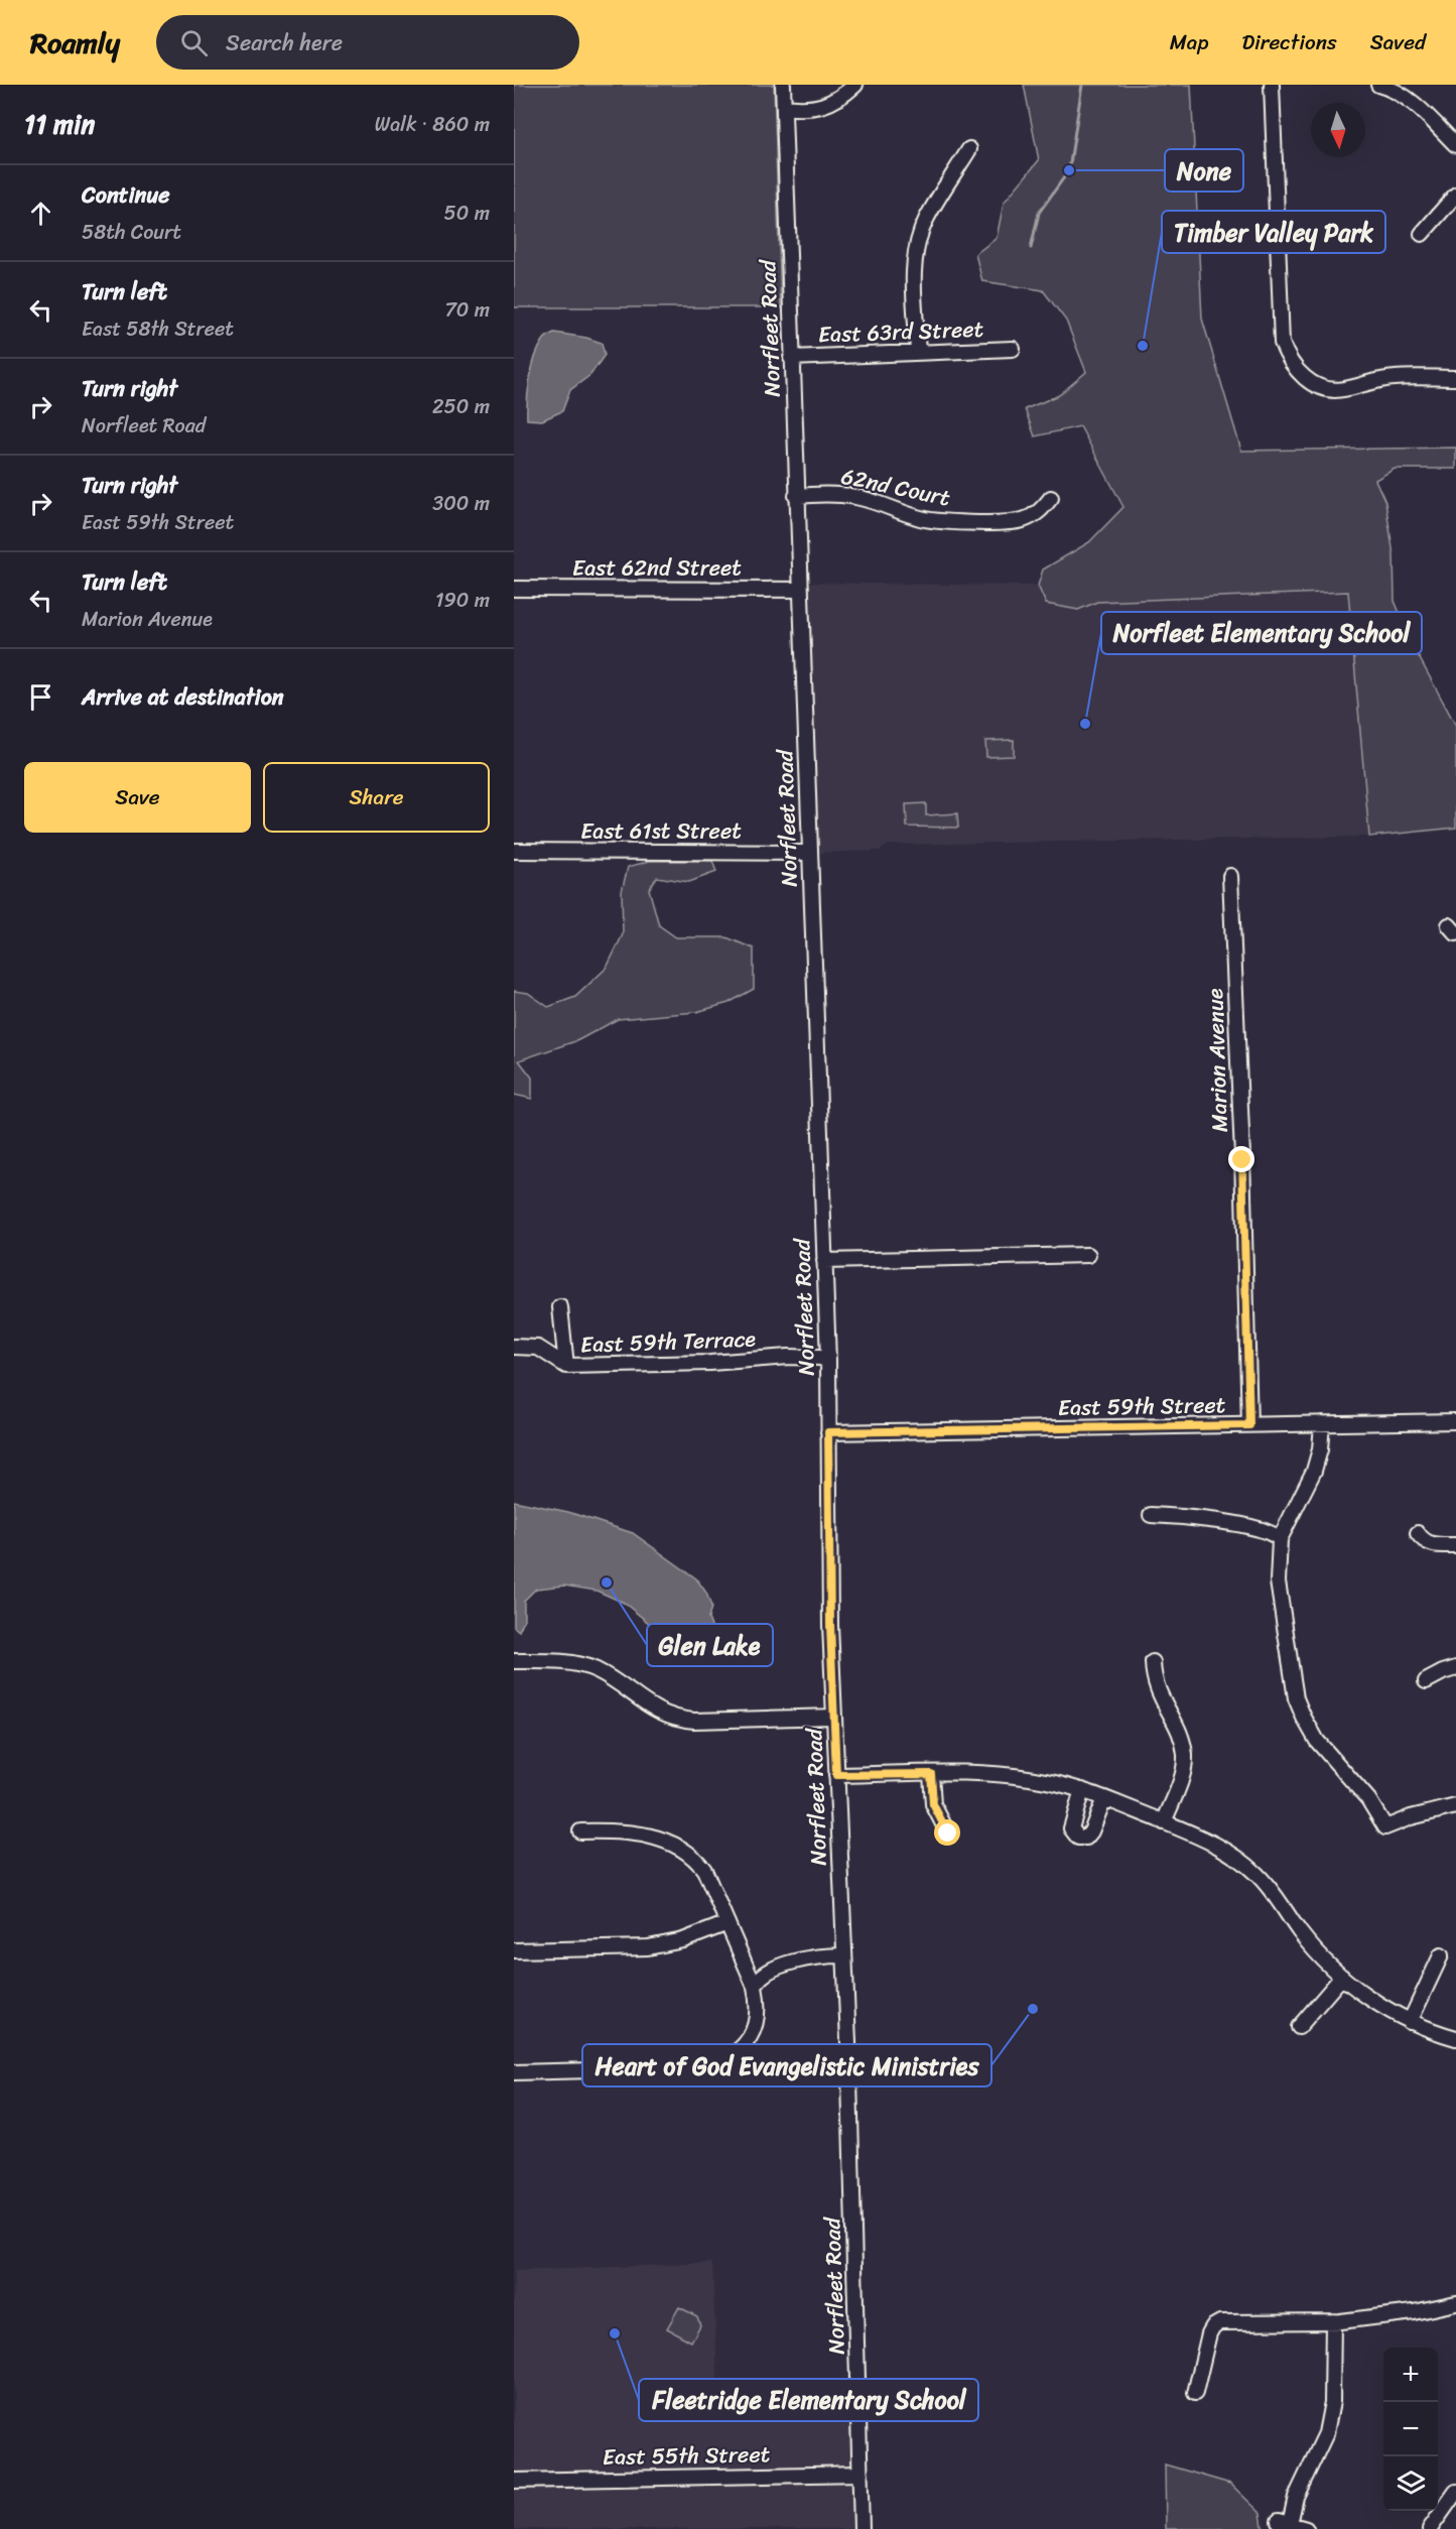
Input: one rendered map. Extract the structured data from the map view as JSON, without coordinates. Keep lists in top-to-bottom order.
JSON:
{
  "streets": {
    "street": [
      "Norfleet Road",
      "East 63rd Street",
      "62nd Court",
      "East 62nd Street",
      "East 61st Street",
      "Marion Avenue",
      "East 59th Terrace",
      "East 59th Street",
      "East 55th Street"
    ]
  },
  "crossings": [
    ["Norfleet Road", "East 63rd Street"],
    ["Norfleet Road", "62nd Court"],
    ["Norfleet Road", "East 62nd Street"],
    ["Norfleet Road", "East 61st Street"],
    ["Norfleet Road", "East 59th Terrace"],
    ["Norfleet Road", "East 59th Street"],
    ["Norfleet Road", "East 55th Street"],
    ["Marion Avenue", "East 59th Street"]
  ],
  "places": [
    "None",
    "Timber Valley Park",
    "Norfleet Elementary School",
    "Glen Lake",
    "Heart of God Evangelistic Ministries",
    "Fleetridge Elementary School"
  ],
  "north": "bottom",
  "page": {
    "header": "Roamly",
    "search": "Search here",
    "nav": ["Map", "Directions", "Saved"],
    "heading": ["11 min", "Walk · 860 m"],
    "list": [
      ["Continue", "58th Court", "50 m"],
      ["Turn left", "East 58th Street", "70 m"],
      ["Turn right", "Norfleet Road", "250 m"],
      ["Turn right", "East 59th Street", "300 m"],
      ["Turn left", "Marion Avenue", "190 m"],
      "Arrive at destination"
    ],
    "buttons": ["Save", "Share"],
    "map_buttons": ["+", "−"]
  }
}
